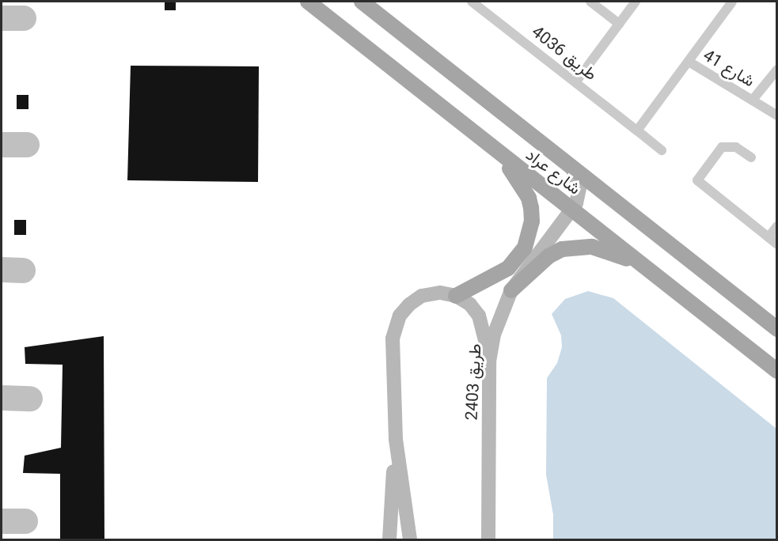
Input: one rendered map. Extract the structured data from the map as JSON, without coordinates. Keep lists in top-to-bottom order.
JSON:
{
  "streets": {
    "main road": ["شارع عراد", "طريق 2403"],
    "street": ["طريق 4036", "شارع 41"]
  },
  "crossings": [
    ["شارع عراد", "طريق 2403"]
  ]
}
